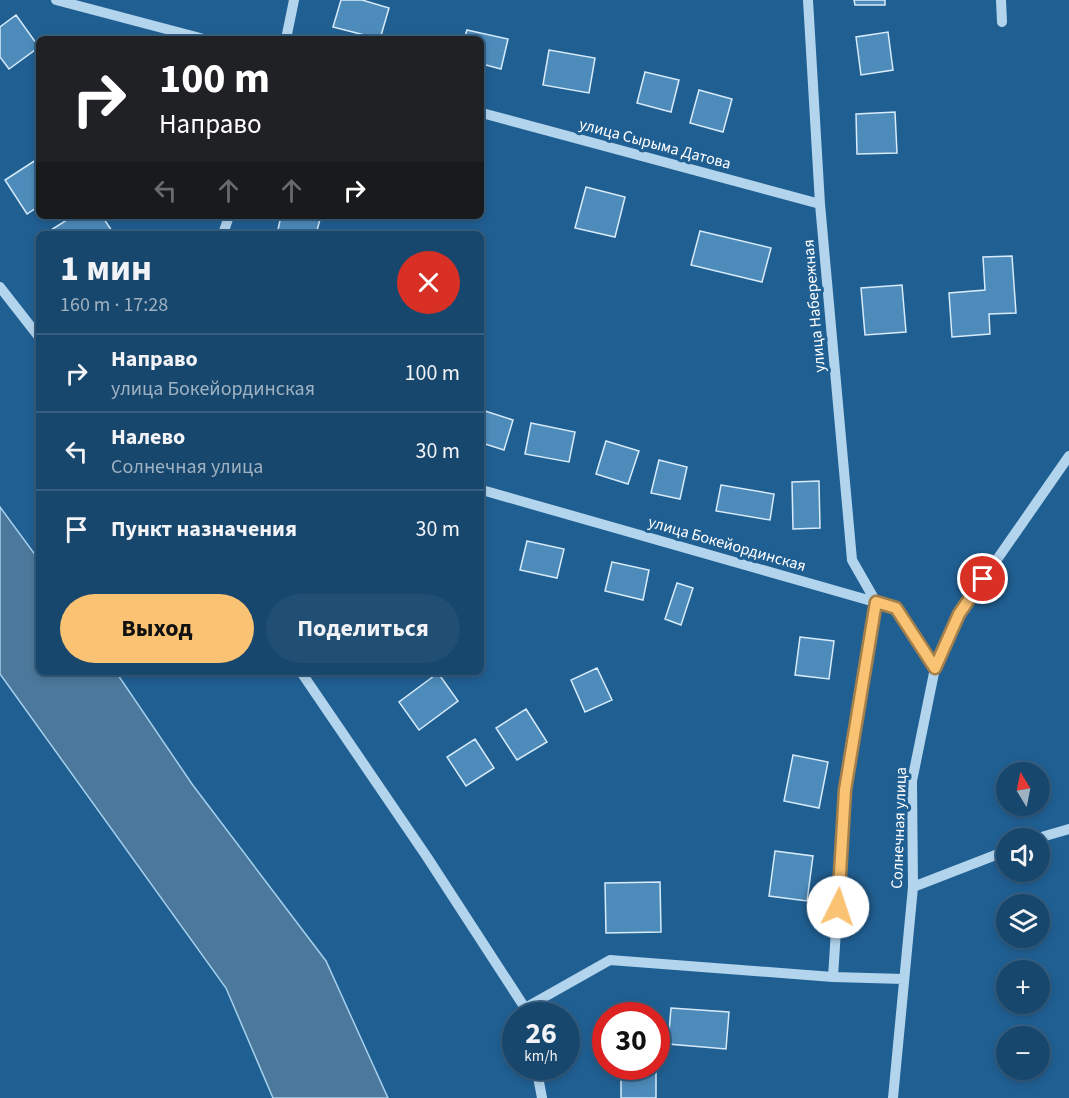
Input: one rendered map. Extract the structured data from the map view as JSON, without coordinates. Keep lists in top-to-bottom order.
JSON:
{
  "streets": {
    "street": [
      "улица Сырыма Датова",
      "улица Набережная",
      "улица Бокейординская",
      "Солнечная улица"
    ]
  },
  "crossings": [
    ["улица Сырыма Датова", "улица Набережная"],
    ["улица Набережная", "улица Бокейординская"],
    ["улица Бокейординская", "Солнечная улица"]
  ],
  "north": "top",
  "page": {
    "turn": ["100 m", "Направо"],
    "heading": ["1 мин", "160 m · 17:28"],
    "list": [
      {
        "name": "Направо",
        "note": "улица Бокейординская",
        "value": "100 m"
      },
      {
        "name": "Налево",
        "note": "Солнечная улица",
        "value": "30 m"
      },
      {
        "name": "Пункт назначения",
        "value": "30 m"
      }
    ],
    "buttons": ["Выход", "Поделиться"],
    "map_buttons": ["+", "−"],
    "speed": "26 km/h",
    "limit": "30"
  }
}
